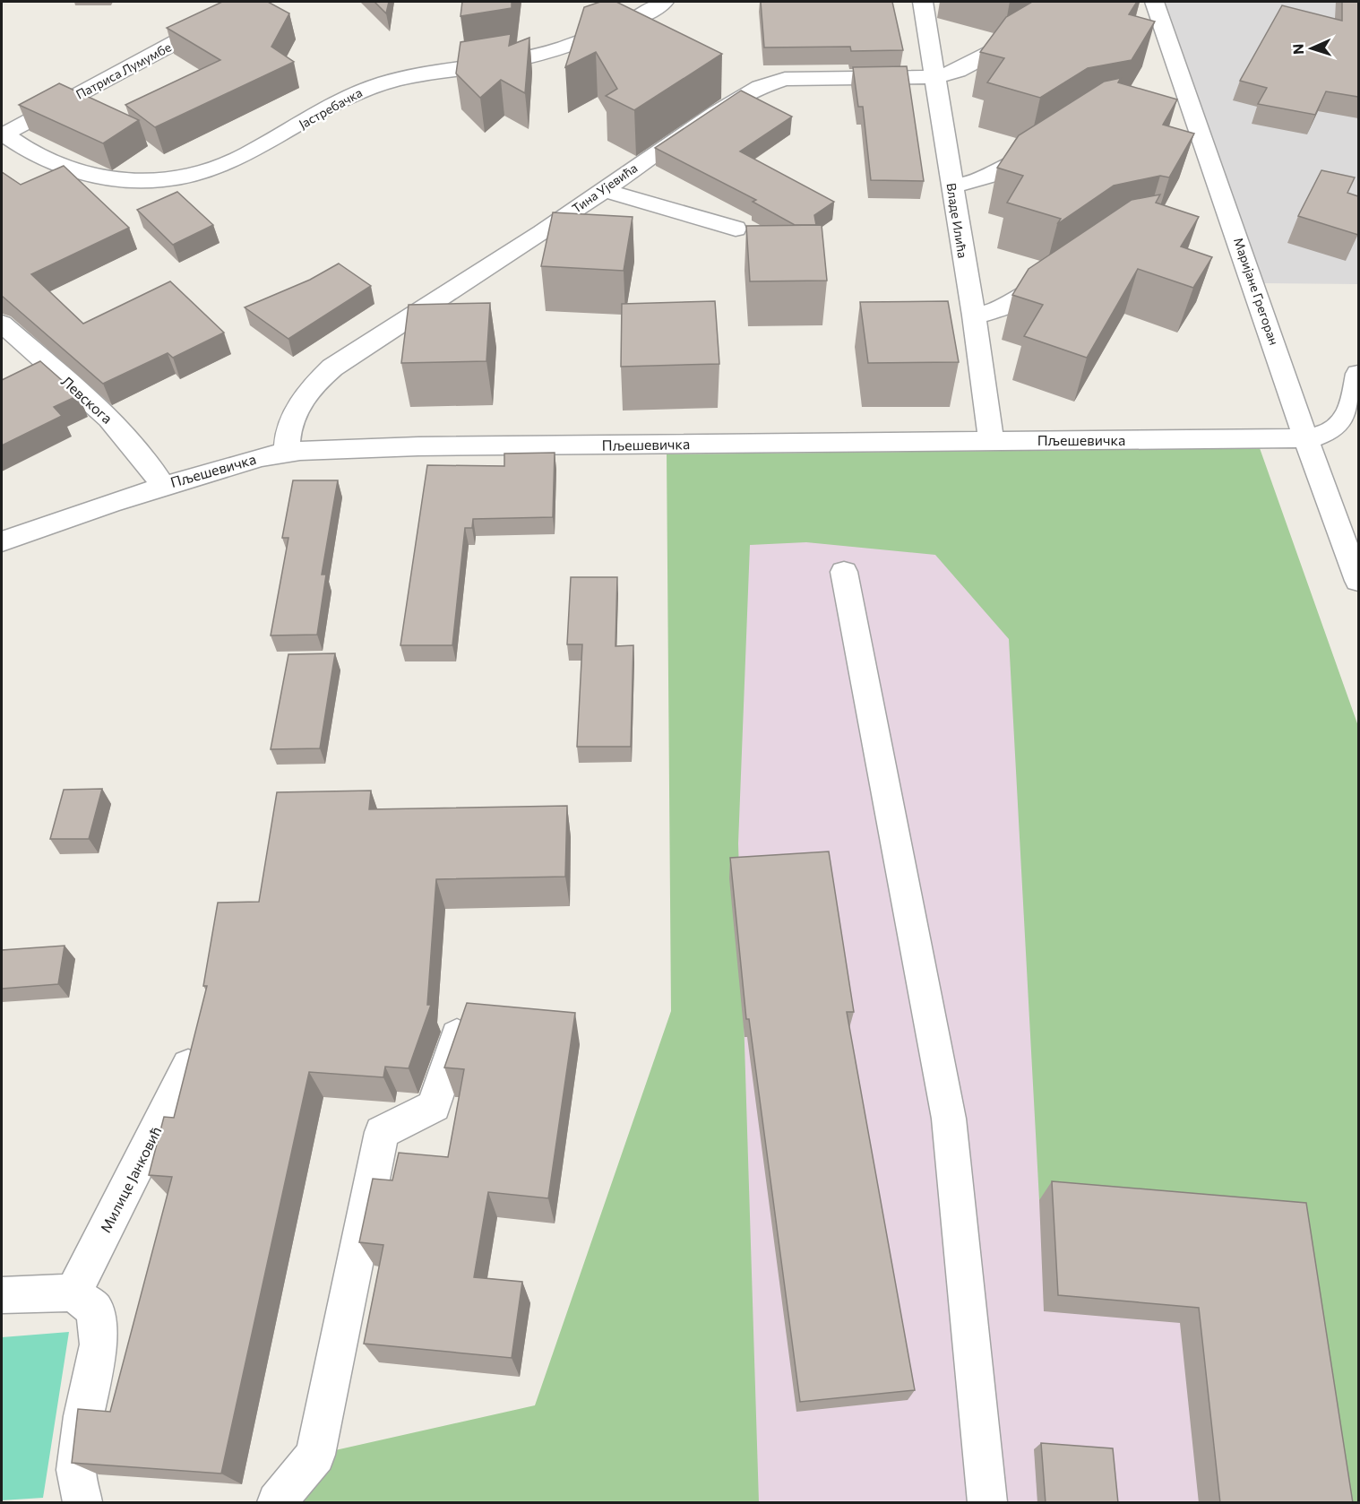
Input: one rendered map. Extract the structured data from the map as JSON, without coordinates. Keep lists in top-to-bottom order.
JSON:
{
  "streets": {
    "street": [
      "Патриса Лумумбе",
      "Јастребачка",
      "Тина Ујевића",
      "Владе Илића",
      "Маријане Грегоран",
      "Левскога",
      "Пљешевичка",
      "Милице Јанковић"
    ]
  },
  "crossings": [
    ["Патриса Лумумбе", "Јастребачка"],
    ["Тина Ујевића", "Владе Илића"],
    ["Тина Ујевића", "Пљешевичка"],
    ["Владе Илића", "Пљешевичка"],
    ["Маријане Грегоран", "Пљешевичка"],
    ["Левскога", "Пљешевичка"]
  ],
  "north": "left"
}
